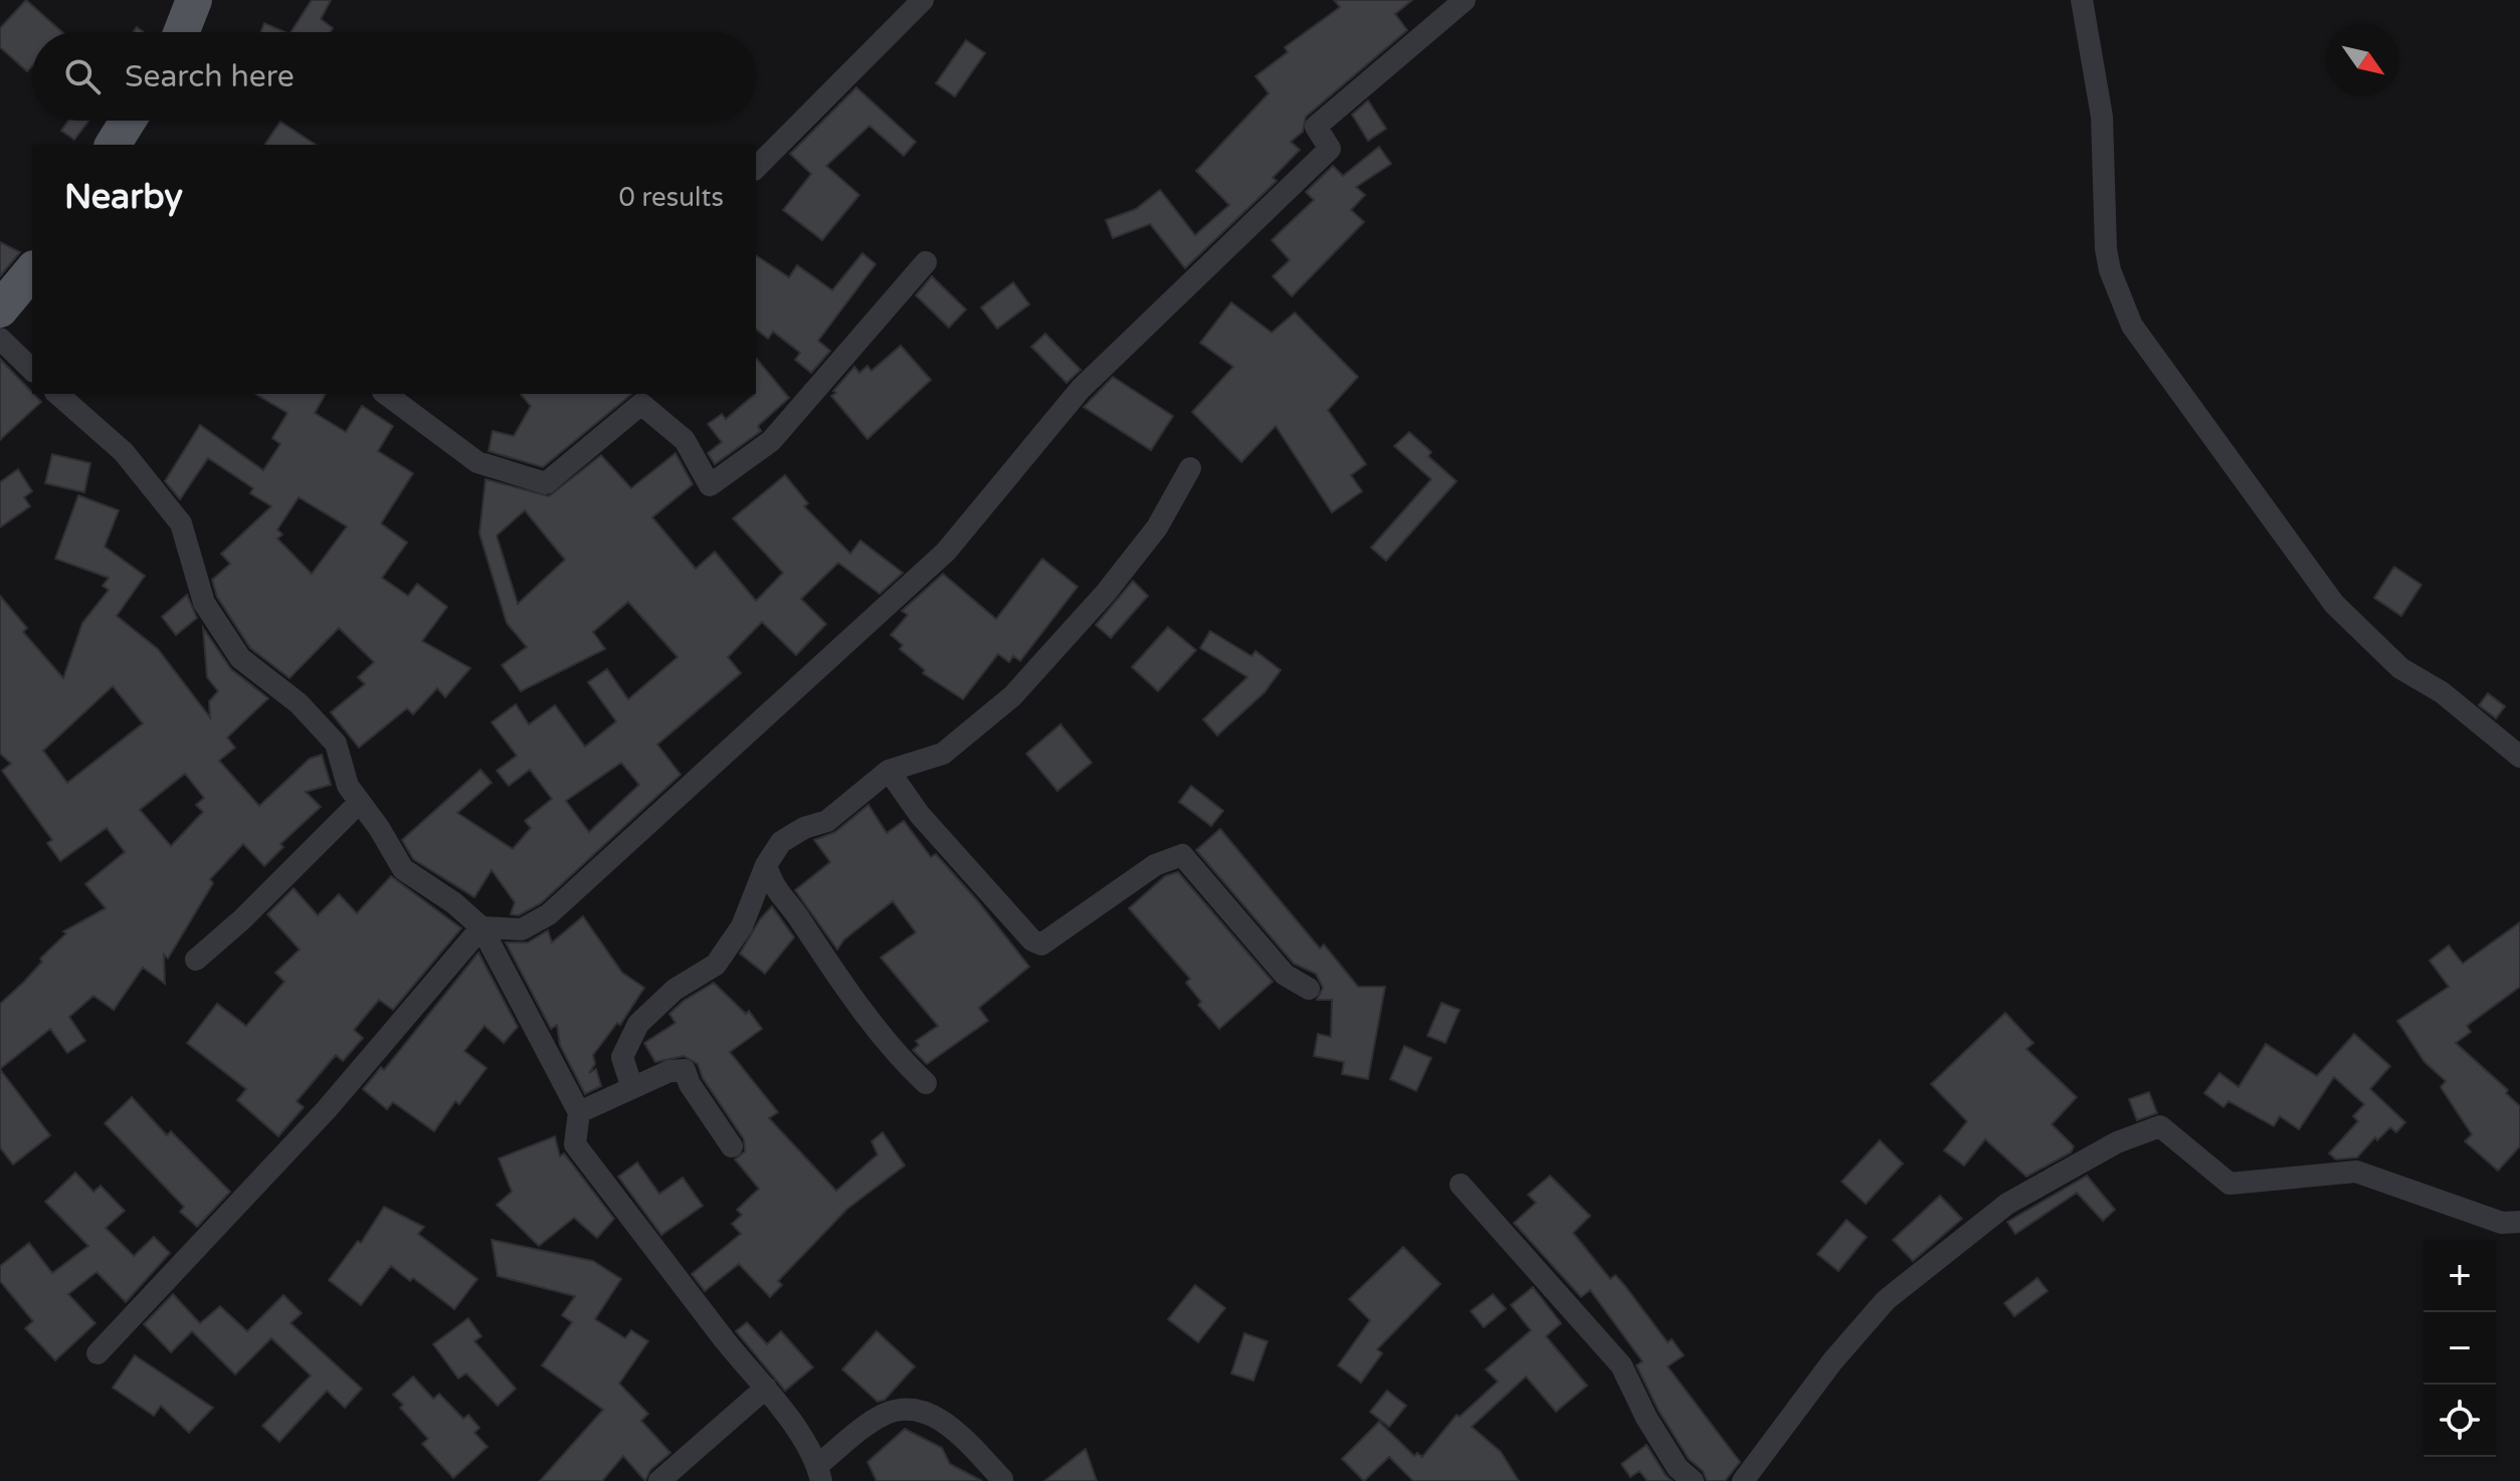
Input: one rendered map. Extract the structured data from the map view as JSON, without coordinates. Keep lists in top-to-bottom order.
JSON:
{
  "north": "bottom right",
  "page": {
    "search": "Search here",
    "heading": ["Nearby", "0 results"],
    "map_buttons": ["+", "−"]
  }
}
